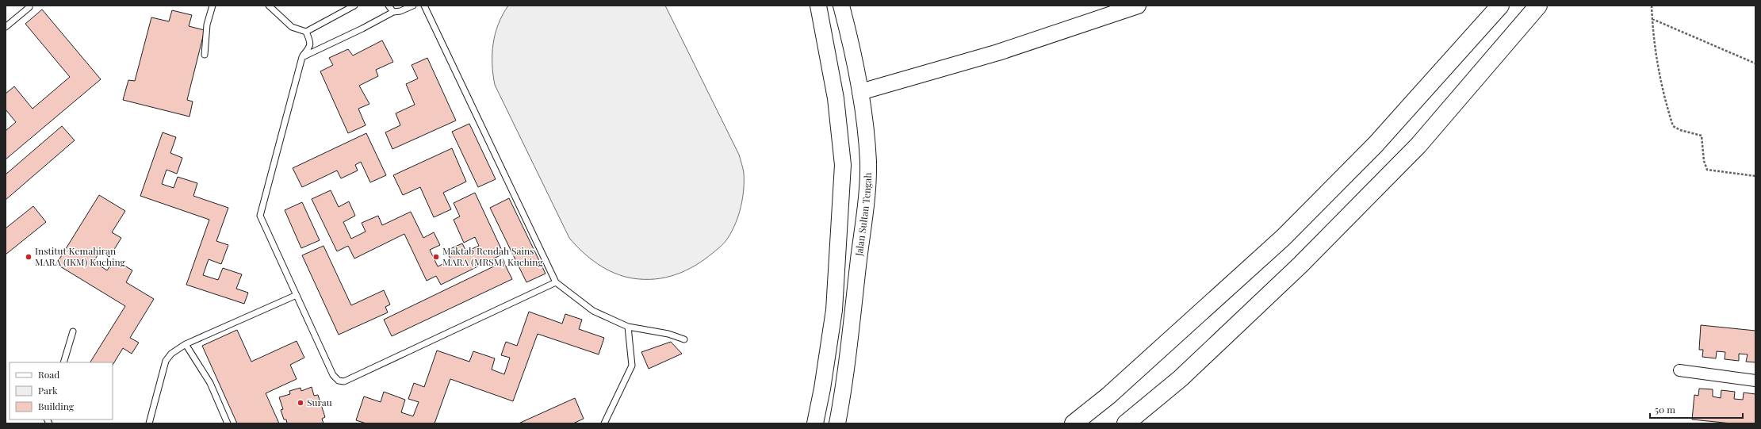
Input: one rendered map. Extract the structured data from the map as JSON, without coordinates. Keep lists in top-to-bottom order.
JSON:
{
  "streets": {
    "main road": ["Jalan Sultan Tengah"]
  },
  "places": ["Institut Kemahiran MARA (IKM) Kuching", "Maktab Rendah Sains MARA (MRSM) Kuching", "Surau"],
  "legend": ["Road", "Park", "Building"],
  "scale_bar": "50 m"
}
